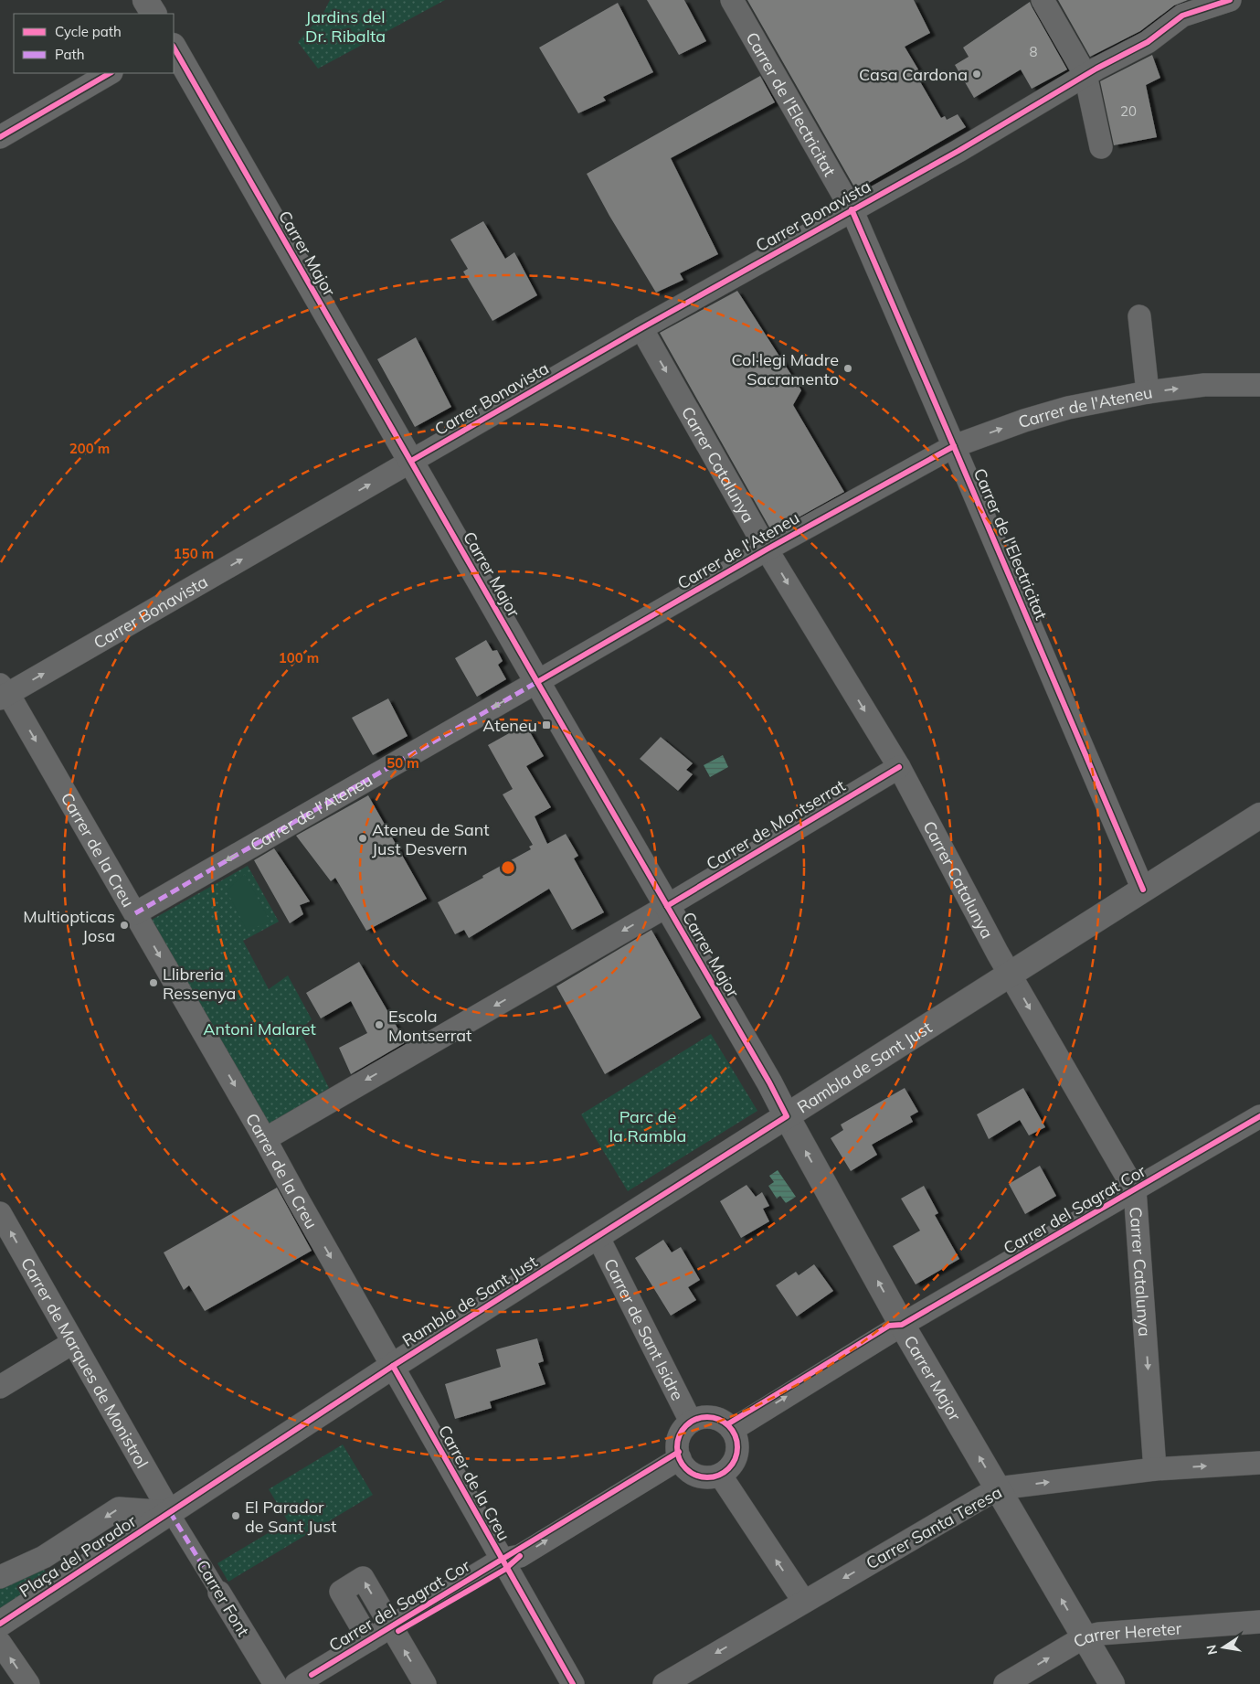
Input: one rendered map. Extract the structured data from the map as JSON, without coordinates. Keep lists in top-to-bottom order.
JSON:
{
  "streets": {
    "street": [
      "Carrer de l'Electricitat",
      "Carrer Bonavista",
      "Carrer Major",
      "Carrer de l'Ateneu",
      "Carrer Catalunya",
      "Carrer de Montserrat",
      "Carrer de la Creu",
      "Rambla de Sant Just",
      "Carrer del Sagrat Cor",
      "Carrer de Sant Isidre",
      "Carrer de Marques de Monistrol",
      "Carrer Santa Teresa",
      "Plaça del Parador",
      "Carrer Font",
      "Carrer Hereter"
    ]
  },
  "crossings": [
    ["Carrer de l'Electricitat", "Carrer Bonavista"],
    ["Carrer de l'Electricitat", "Carrer de l'Ateneu"],
    ["Carrer de l'Electricitat", "Rambla de Sant Just"],
    ["Carrer Bonavista", "Carrer Major"],
    ["Carrer Bonavista", "Carrer Catalunya"],
    ["Carrer Bonavista", "Carrer de la Creu"],
    ["Carrer Major", "Carrer de l'Ateneu"],
    ["Carrer Major", "Carrer de Montserrat"],
    ["Carrer Major", "Rambla de Sant Just"],
    ["Carrer Major", "Carrer del Sagrat Cor"],
    ["Carrer Major", "Carrer Santa Teresa"],
    ["Carrer Major", "Carrer Hereter"],
    ["Carrer de l'Ateneu", "Carrer Catalunya"],
    ["Carrer de l'Ateneu", "Carrer de la Creu"],
    ["Carrer Catalunya", "Carrer de Montserrat"],
    ["Carrer Catalunya", "Rambla de Sant Just"],
    ["Carrer Catalunya", "Carrer del Sagrat Cor"],
    ["Carrer Catalunya", "Carrer Santa Teresa"],
    ["Carrer de Montserrat", "Carrer de la Creu"],
    ["Carrer de la Creu", "Rambla de Sant Just"],
    ["Carrer de la Creu", "Carrer del Sagrat Cor"],
    ["Rambla de Sant Just", "Carrer de Sant Isidre"],
    ["Rambla de Sant Just", "Carrer de Marques de Monistrol"],
    ["Rambla de Sant Just", "Plaça del Parador"],
    ["Rambla de Sant Just", "Carrer Font"],
    ["Carrer del Sagrat Cor", "Carrer de Sant Isidre"],
    ["Carrer de Marques de Monistrol", "Plaça del Parador"],
    ["Carrer de Marques de Monistrol", "Carrer Font"],
    ["Plaça del Parador", "Carrer Font"]
  ],
  "one_way": [
    "Carrer Catalunya",
    "Carrer de Montserrat",
    "Carrer de la Creu",
    "Carrer de Marques de Monistrol"
  ],
  "parks": ["Jardins del Dr. Ribalta", "Antoni Malaret", "Parc de la Rambla"],
  "places": {
    "other": [
      "Casa Cardona",
      "Col·legi Madre Sacramento",
      "Ateneu de Sant Just Desvern",
      "Multiopticas Josa",
      "Llibreria Ressenya",
      "Escola Montserrat",
      "El Parador de Sant Just"
    ],
    "transit": ["Ateneu"]
  },
  "house_numbers": ["8", "20"],
  "legend": ["Cycle path", "Path"],
  "north": "left",
  "rings": [
    "200 m",
    "150 m",
    "100 m",
    "50 m"
  ]
}
